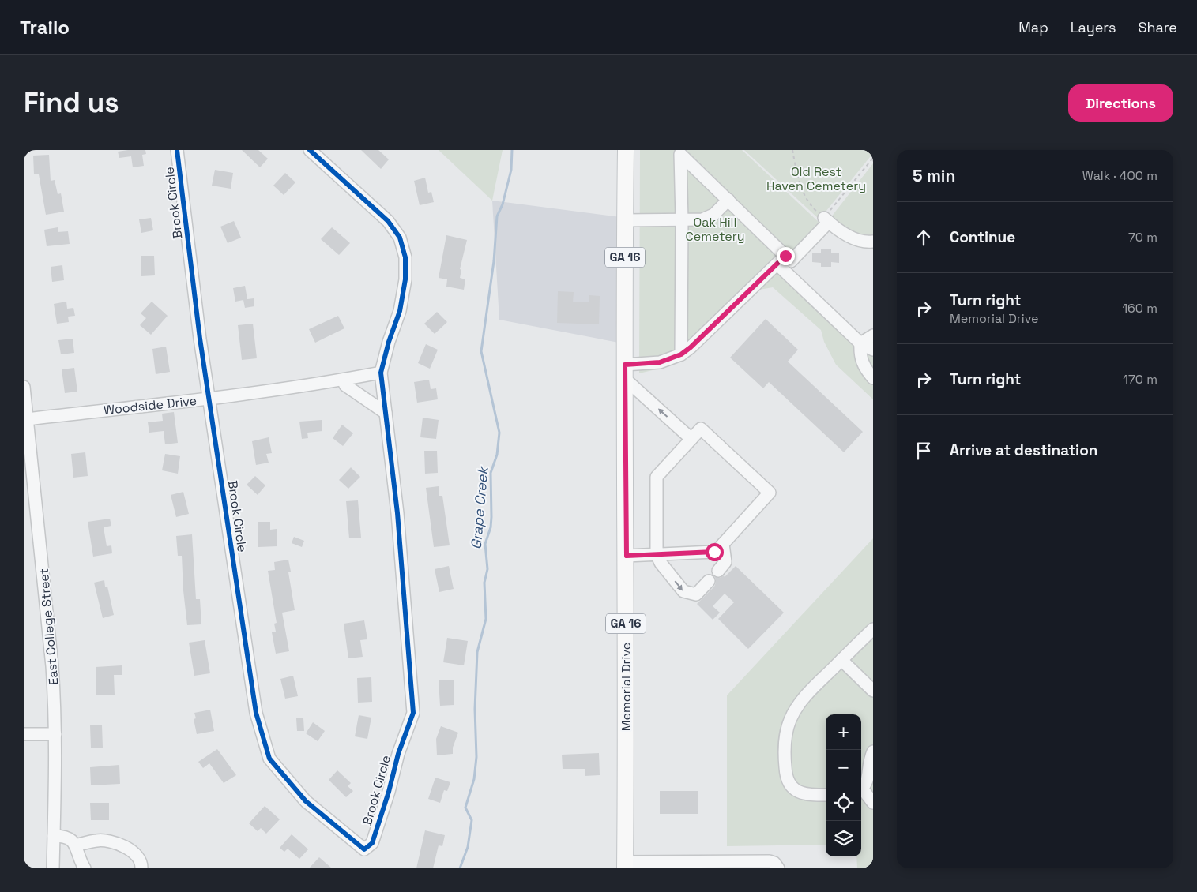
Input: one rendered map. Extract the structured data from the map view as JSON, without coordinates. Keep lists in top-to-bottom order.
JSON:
{
  "streets": {
    "main road": ["GA 16", "Memorial Drive"],
    "street": ["Brook Circle", "Woodside Drive", "East College Street"]
  },
  "crossings": [
    ["Brook Circle", "Woodside Drive"],
    ["Woodside Drive", "East College Street"]
  ],
  "water": ["Grape Creek"],
  "parks": ["Old Rest Haven Cemetery", "Oak Hill Cemetery"],
  "page": {
    "header": "Trailo",
    "nav": ["Map", "Layers", "Share"],
    "buttons": "Directions",
    "title": "Find us",
    "heading": ["5 min", "Walk · 400 m"],
    "list": [
      ["Continue", "70 m"],
      ["Turn right", "Memorial Drive", "160 m"],
      ["Turn right", "170 m"],
      "Arrive at destination"
    ],
    "map_buttons": ["+", "−"]
  }
}
